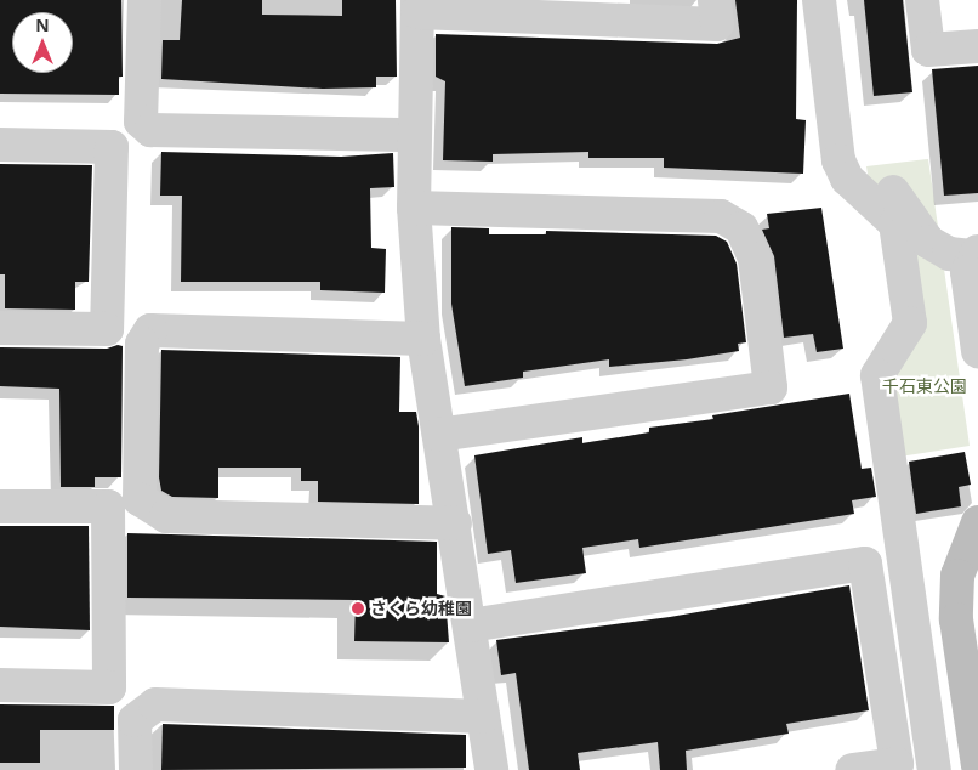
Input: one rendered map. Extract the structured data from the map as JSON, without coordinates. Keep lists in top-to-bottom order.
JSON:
{
  "parks": ["千石東公園"],
  "places": ["さくら幼稚園"],
  "north": "top"
}
